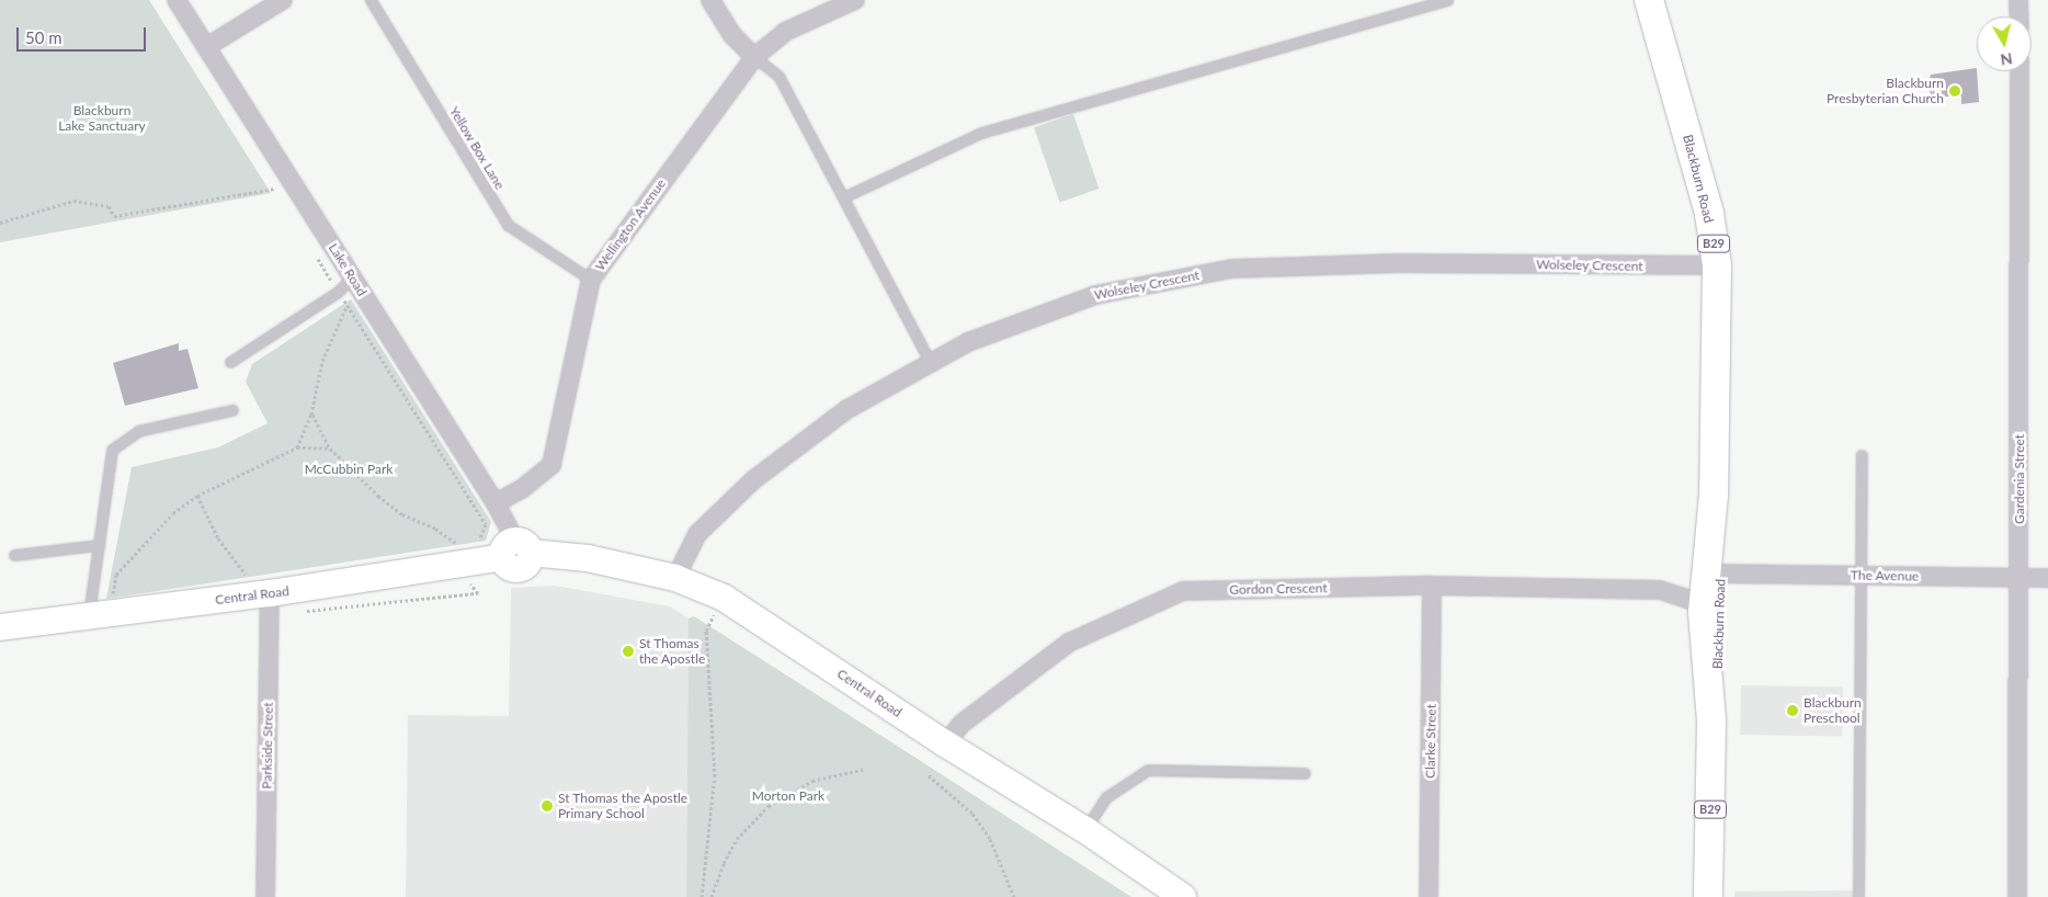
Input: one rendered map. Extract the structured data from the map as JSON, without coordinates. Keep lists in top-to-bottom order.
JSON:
{
  "streets": {
    "main road": ["Blackburn Road", "B29"],
    "street": [
      "Wellington Avenue",
      "Wolseley Crescent",
      "Lake Road",
      "Gardenia Street",
      "The Avenue",
      "Gordon Crescent",
      "Central Road",
      "Clarke Street",
      "Parkside Street"
    ],
    "lane": ["Yellow Box Lane"]
  },
  "crossings": [
    ["Yellow Box Lane", "Wellington Avenue"],
    ["Blackburn Road", "Wolseley Crescent"],
    ["Blackburn Road", "The Avenue"],
    ["Blackburn Road", "Gordon Crescent"],
    ["Wellington Avenue", "Lake Road"],
    ["Wolseley Crescent", "Central Road"],
    ["Lake Road", "Central Road"],
    ["Gardenia Street", "The Avenue"],
    ["The Avenue", "Gordon Crescent"],
    ["Gordon Crescent", "Central Road"],
    ["Gordon Crescent", "Clarke Street"],
    ["Central Road", "Parkside Street"]
  ],
  "parks": ["Blackburn Lake Sanctuary", "McCubbin Park", "Morton Park"],
  "places": [
    "Blackburn Presbyterian Church",
    "St Thomas the Apostle",
    "Blackburn Preschool",
    "St Thomas the Apostle Primary School"
  ],
  "scale_bar": "50 m",
  "north": "bottom"
}
